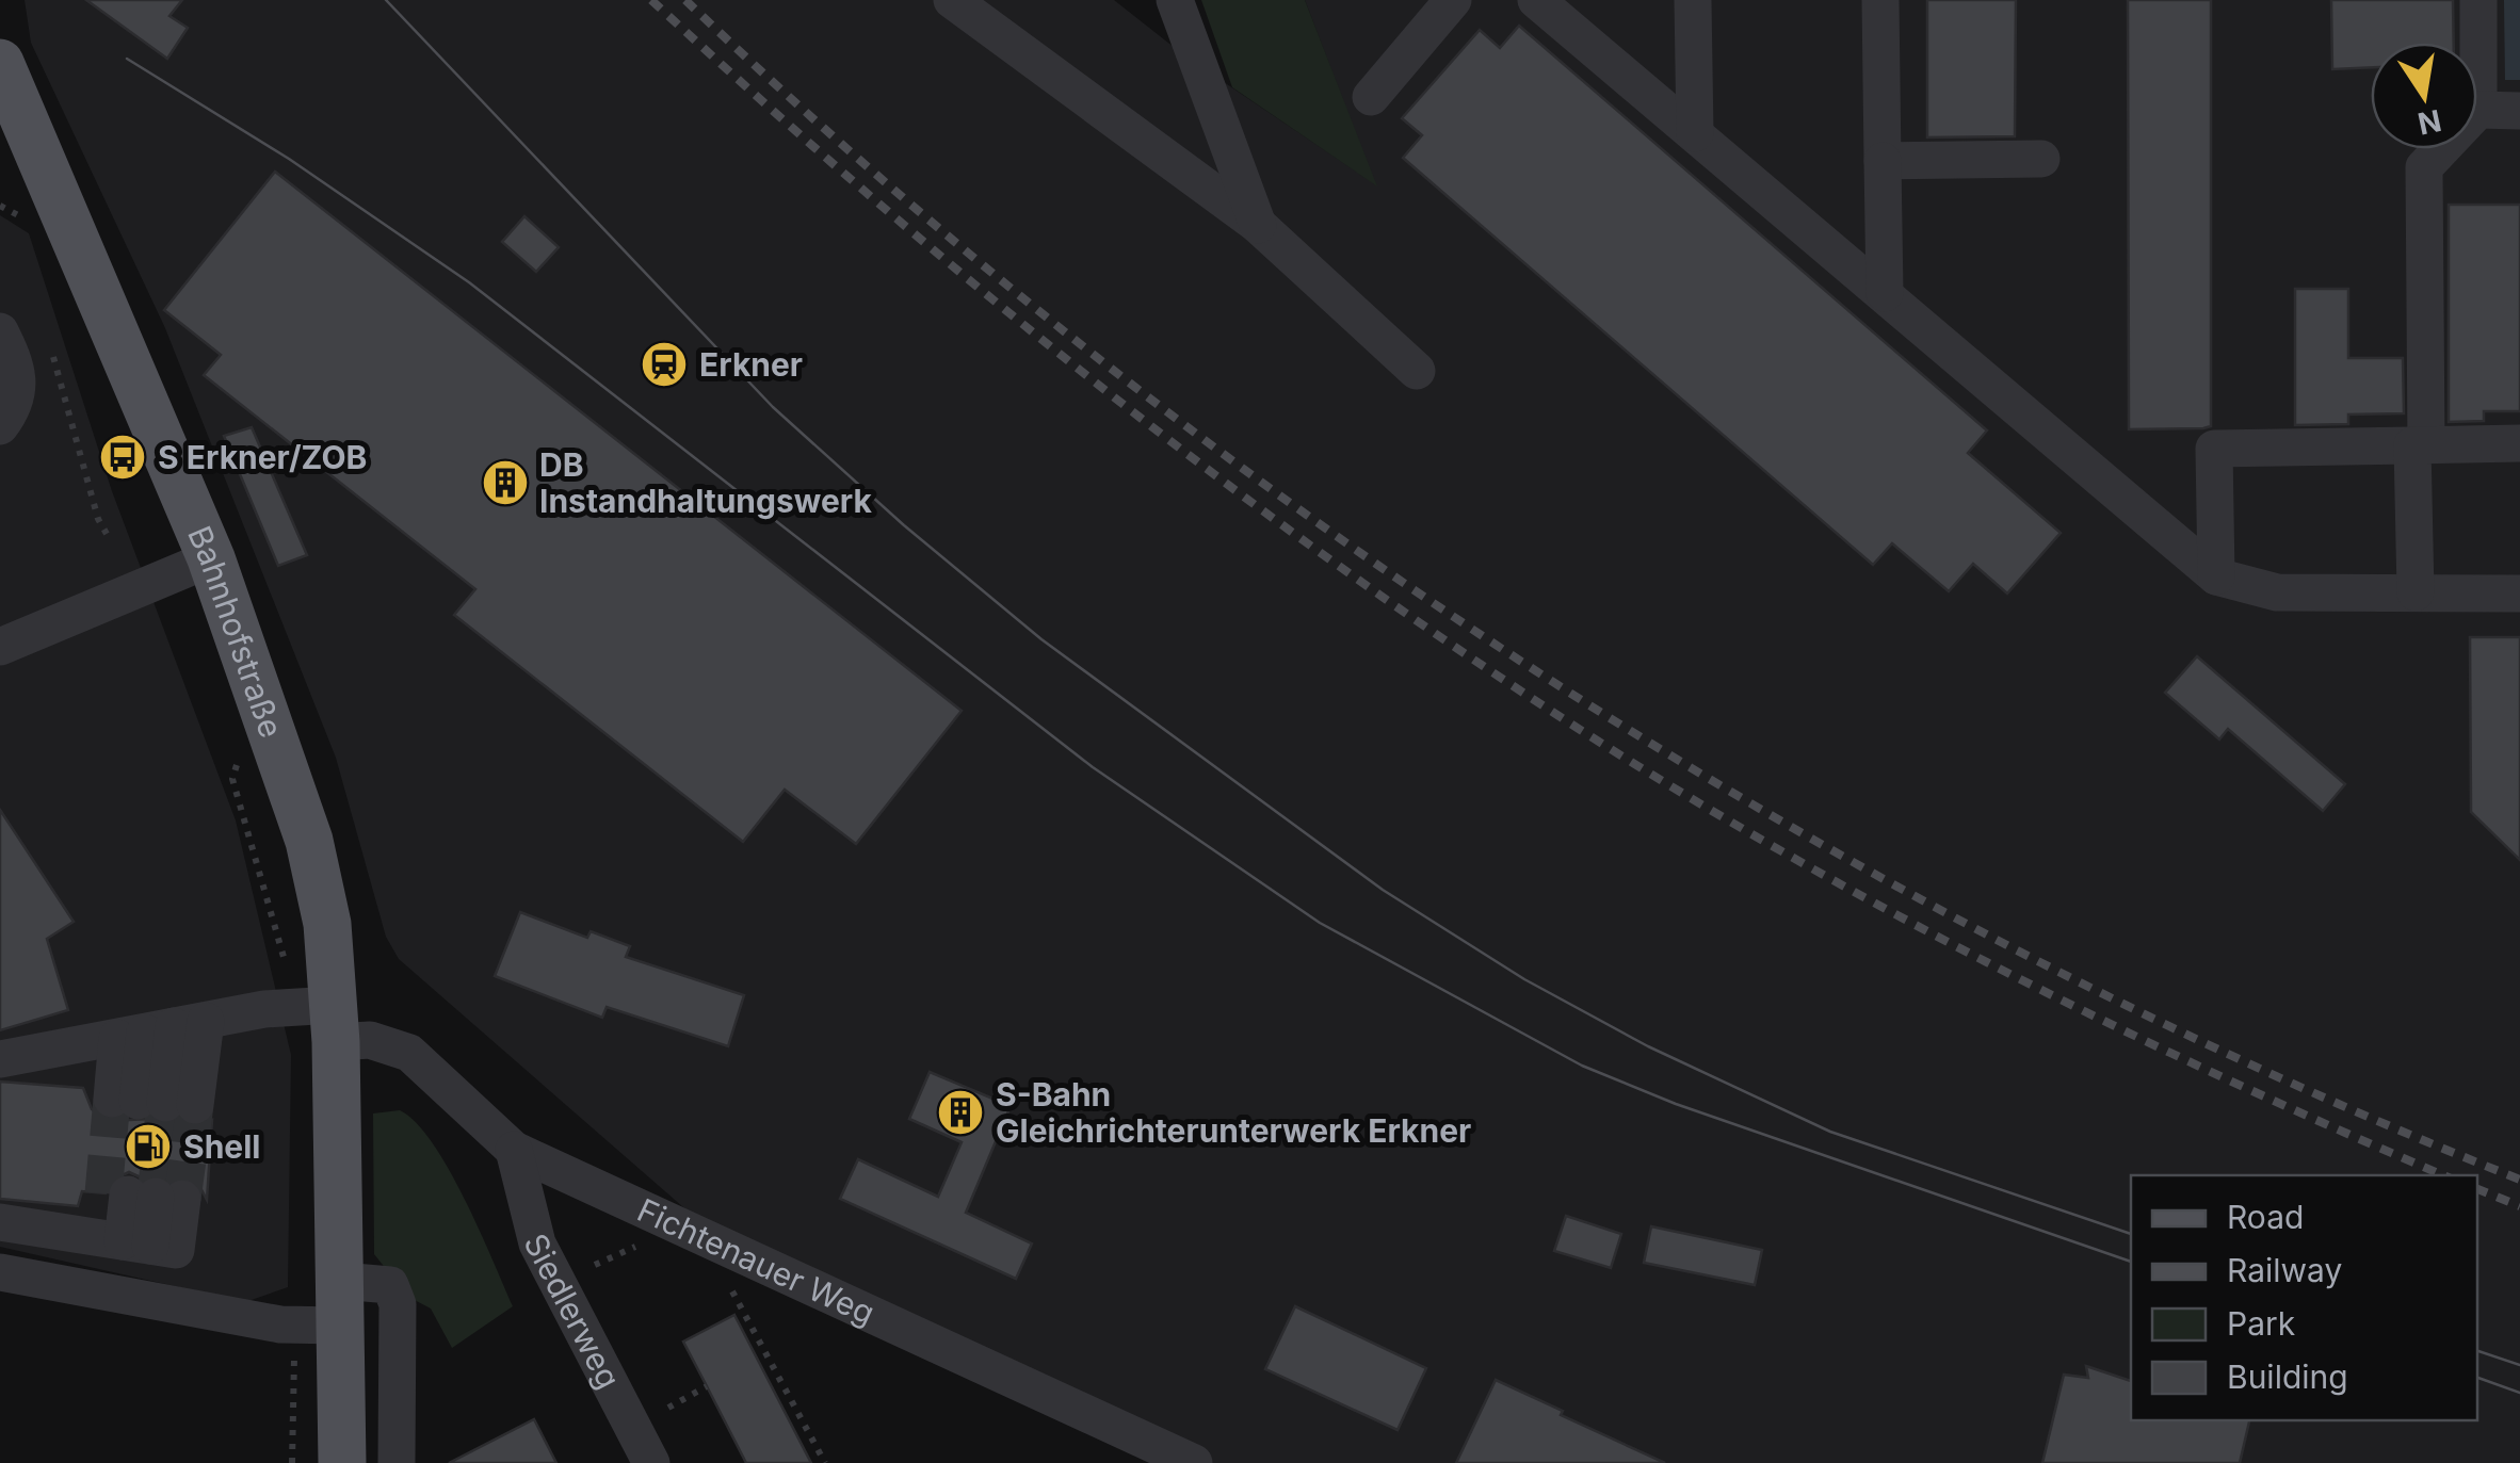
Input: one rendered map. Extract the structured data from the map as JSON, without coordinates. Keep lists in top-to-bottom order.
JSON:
{
  "streets": {
    "main road": ["Bahnhofstraße"],
    "street": ["Fichtenauer Weg", "Siedlerweg"]
  },
  "crossings": [
    ["Bahnhofstraße", "Fichtenauer Weg"],
    ["Fichtenauer Weg", "Siedlerweg"]
  ],
  "places": {
    "station": ["Erkner"],
    "bus stop": ["S Erkner/ZOB"],
    "building": ["DB Instandhaltungswerk", "S-Bahn Gleichrichterunterwerk Erkner"],
    "fuel station": ["Shell"]
  },
  "legend": [
    "Road",
    "Railway",
    "Park",
    "Building"
  ],
  "north": "bottom"
}
